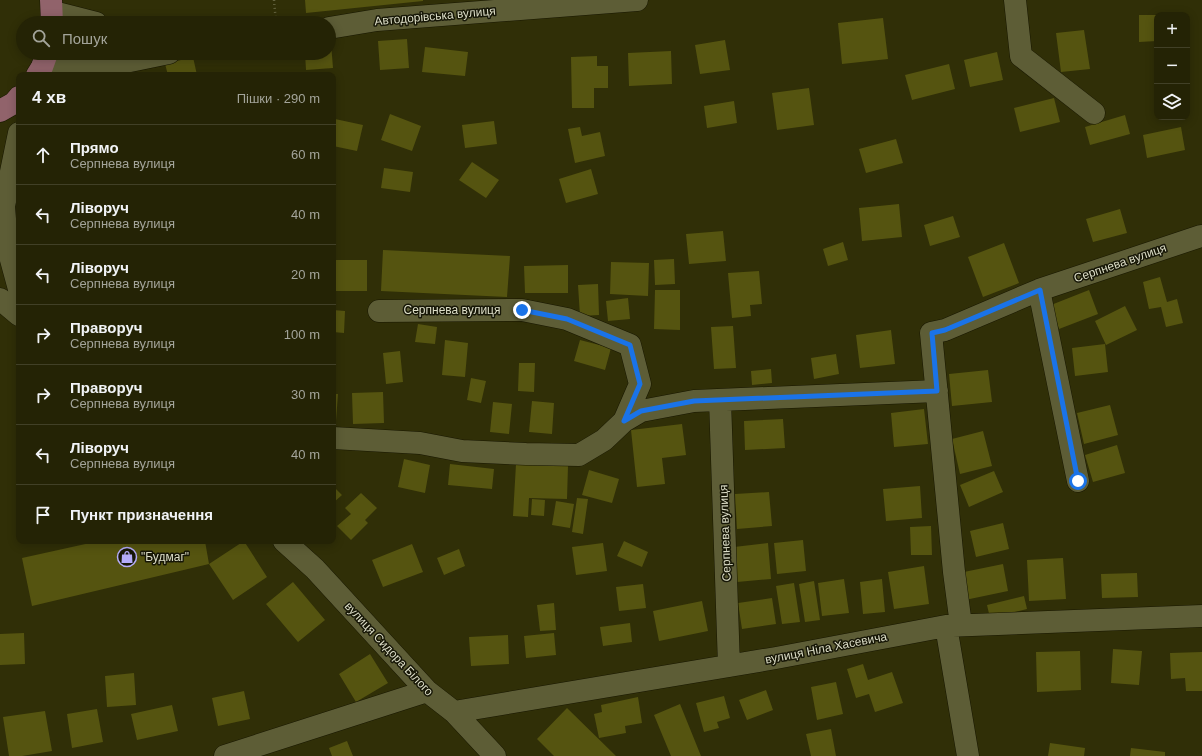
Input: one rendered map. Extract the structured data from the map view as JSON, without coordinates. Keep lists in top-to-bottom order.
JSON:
{
  "streets": {
    "street": [
      "Автодорівська вулиця",
      "Серпнева вулиця",
      "вулиця Ніла Хасевича",
      "вулиця Сидора Білого"
    ]
  },
  "crossings": [
    ["Серпнева вулиця", "вулиця Ніла Хасевича"],
    ["вулиця Ніла Хасевича", "вулиця Сидора Білого"]
  ],
  "places": {
    "shop": ["\"Будмаг\""]
  },
  "page": {
    "map_buttons": ["+", "−"],
    "search": "Пошук",
    "heading": ["4 хв", "Пішки · 290 m"],
    "list": [
      ["Прямо", "Серпнева вулиця", "60 m"],
      ["Ліворуч", "Серпнева вулиця", "40 m"],
      ["Ліворуч", "Серпнева вулиця", "20 m"],
      ["Праворуч", "Серпнева вулиця", "100 m"],
      ["Праворуч", "Серпнева вулиця", "30 m"],
      ["Ліворуч", "Серпнева вулиця", "40 m"],
      "Пункт призначення"
    ]
  }
}
